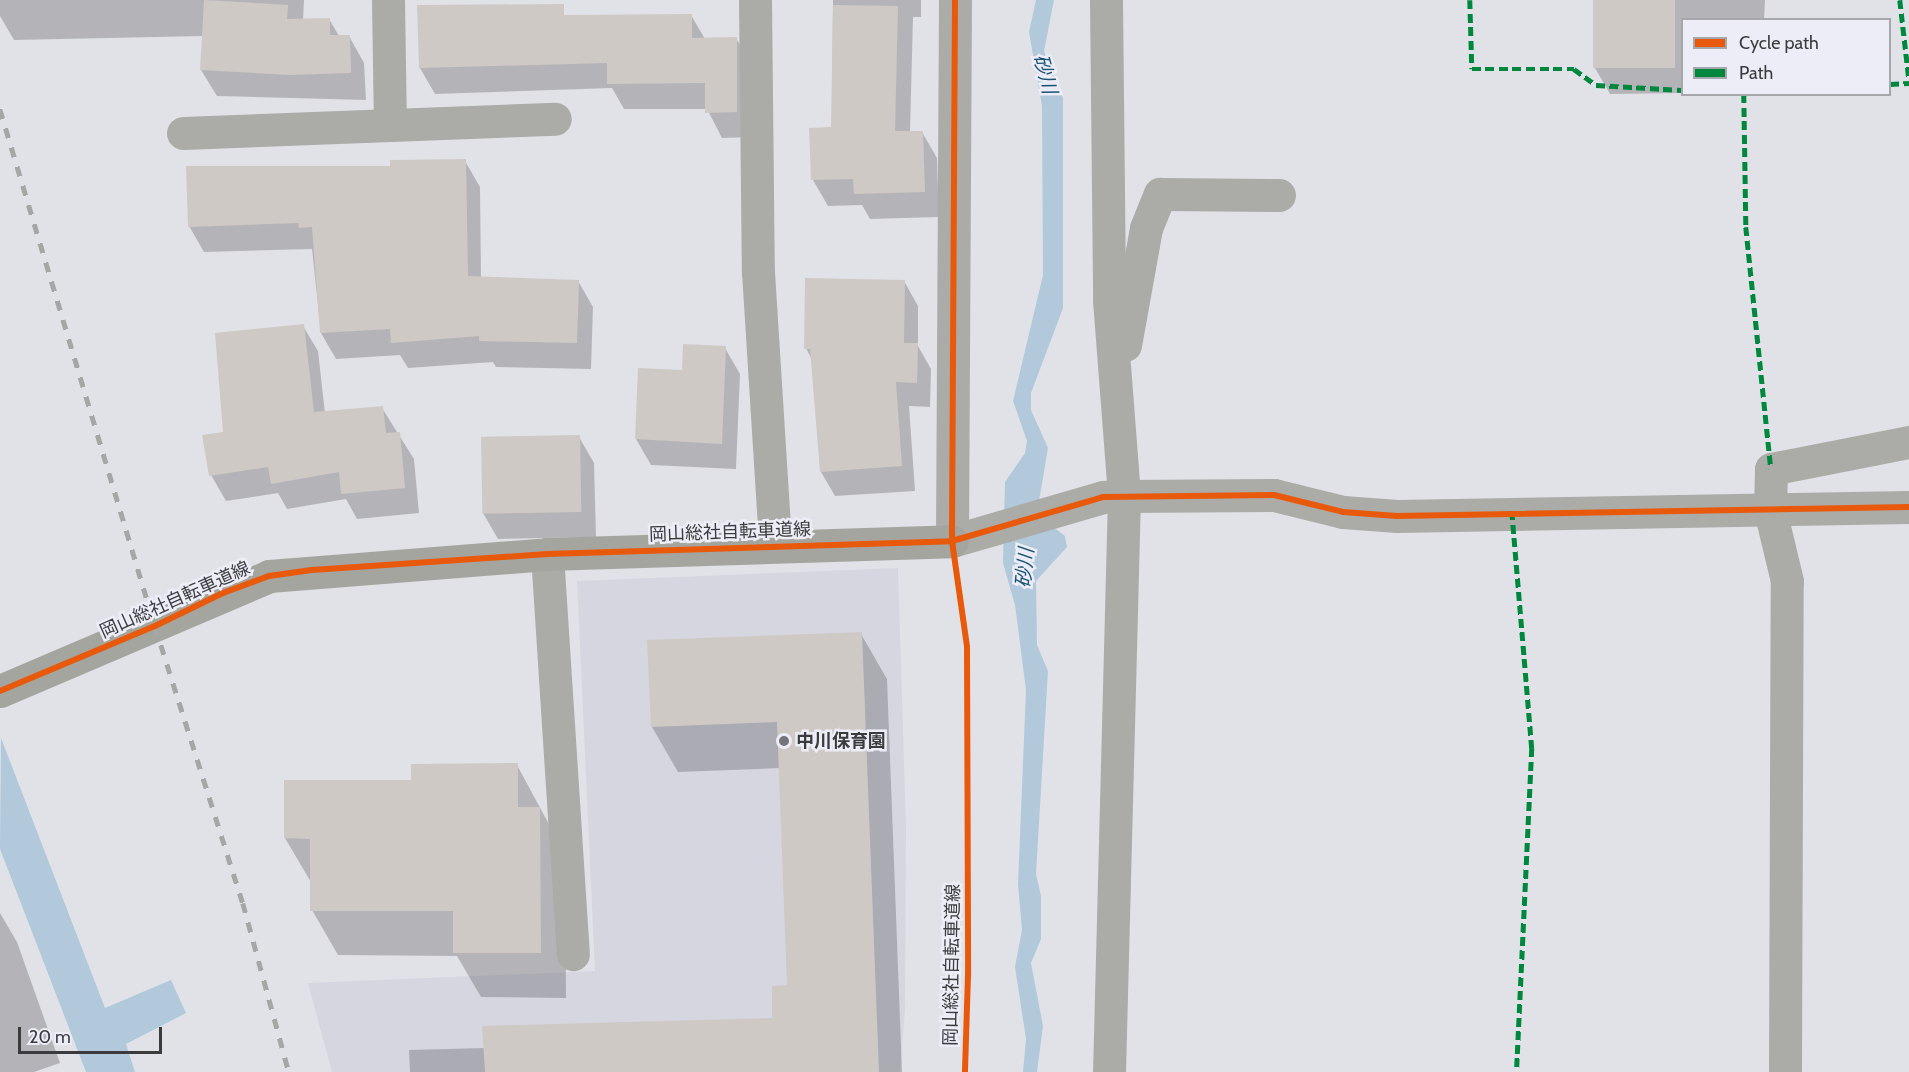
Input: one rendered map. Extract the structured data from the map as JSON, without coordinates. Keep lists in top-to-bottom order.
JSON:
{
  "streets": {
    "main road": ["岡山総社自転車道線"]
  },
  "water": ["砂川"],
  "places": ["中川保育園"],
  "legend": ["Cycle path", "Path"],
  "scale_bar": "20 m"
}
